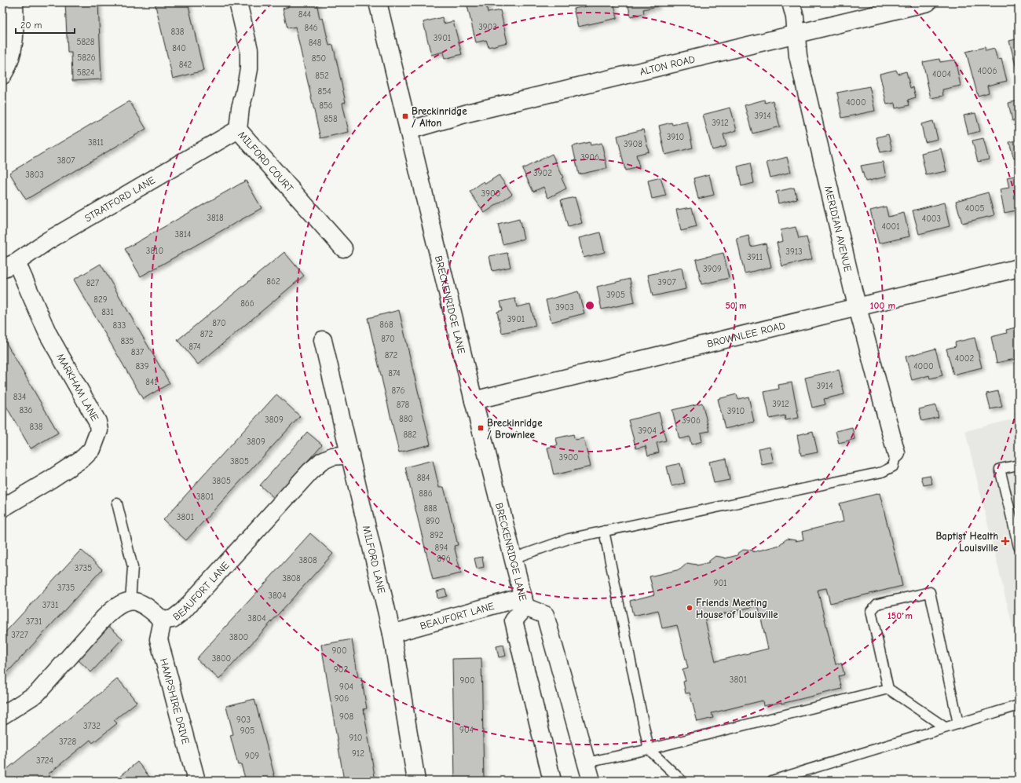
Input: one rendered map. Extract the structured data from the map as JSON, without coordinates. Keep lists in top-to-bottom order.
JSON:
{
  "streets": {
    "street": [
      "ALTON ROAD",
      "MILFORD COURT",
      "STRATFORD LANE",
      "MERIDIAN AVENUE",
      "BRECKENRIDGE LANE",
      "BROWNLEE ROAD",
      "MARKHAM LANE",
      "MILFORD LANE",
      "BEAUFORT LANE",
      "HAMPSHIRE DRIVE"
    ]
  },
  "crossings": [
    ["ALTON ROAD", "MERIDIAN AVENUE"],
    ["ALTON ROAD", "BRECKENRIDGE LANE"],
    ["MILFORD COURT", "STRATFORD LANE"],
    ["STRATFORD LANE", "MARKHAM LANE"],
    ["MERIDIAN AVENUE", "BROWNLEE ROAD"],
    ["BRECKENRIDGE LANE", "BROWNLEE ROAD"],
    ["BRECKENRIDGE LANE", "BEAUFORT LANE"],
    ["MILFORD LANE", "BEAUFORT LANE"],
    ["BEAUFORT LANE", "HAMPSHIRE DRIVE"]
  ],
  "places": {
    "transit": ["Breckinridge / Alton", "Breckinridge / Brownlee"],
    "health": ["Baptist Health Louisville"],
    "other": ["Friends Meeting House of Louisville"]
  },
  "house_numbers": [
    "844",
    "3903",
    "846",
    "838",
    "3901",
    "5828",
    "848",
    "840",
    "5826",
    "850",
    "842",
    "4006",
    "5824",
    "4004",
    "852",
    "854",
    "4000",
    "856",
    "3914",
    "858",
    "3912",
    "3910",
    "3811",
    "3908",
    "3906",
    "3807",
    "3902",
    "3803",
    "3900",
    "4005",
    "3818",
    "4003",
    "4001",
    "3814",
    "3810",
    "3913",
    "3911",
    "3909",
    "862",
    "3907",
    "827",
    "3905",
    "829",
    "866",
    "3903",
    "831",
    "3901",
    "870",
    "868",
    "833",
    "872",
    "870",
    "835",
    "874",
    "837",
    "872",
    "4002",
    "839",
    "4000",
    "874",
    "841",
    "3914",
    "876",
    "834",
    "3912",
    "878",
    "836",
    "3910",
    "880",
    "3809",
    "3906",
    "838",
    "3904",
    "882",
    "3809",
    "3900",
    "3805",
    "884",
    "3805",
    "886",
    "3801",
    "888",
    "3801",
    "890",
    "892",
    "894",
    "896",
    "3808",
    "3735",
    "3808",
    "901",
    "3735",
    "3804",
    "3731",
    "3804",
    "3731",
    "3727",
    "3800",
    "900",
    "3800",
    "902",
    "3801",
    "900",
    "904",
    "906",
    "908",
    "903",
    "3732",
    "904",
    "905",
    "910",
    "3728",
    "912",
    "909",
    "3724"
  ],
  "scale_bar": "20 m",
  "rings": ["50 m", "100 m", "150 m"]
}
